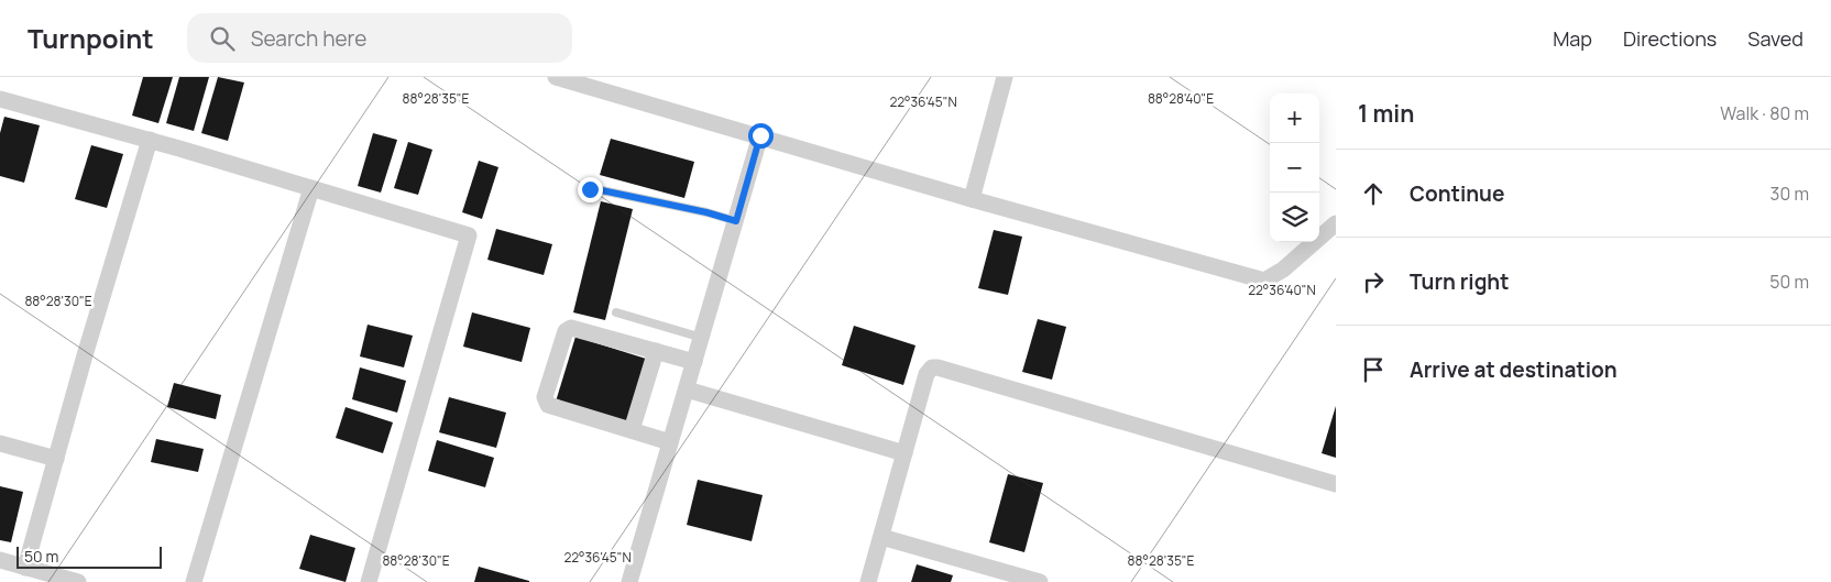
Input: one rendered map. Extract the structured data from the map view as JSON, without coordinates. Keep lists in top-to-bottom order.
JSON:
{
  "scale_bar": "50 m",
  "page": {
    "header": "Turnpoint",
    "search": "Search here",
    "nav": ["Map", "Directions", "Saved"],
    "heading": ["1 min", "Walk · 80 m"],
    "map_buttons": ["+", "−"],
    "list": [
      ["Continue", "30 m"],
      ["Turn right", "50 m"],
      "Arrive at destination"
    ],
    "scale": "50 m"
  },
  "coordinates": [
    "88°28'40\"E",
    "88°28'35\"E",
    "22°36'45\"N",
    "22°36'40\"N",
    "88°28'30\"E"
  ]
}
